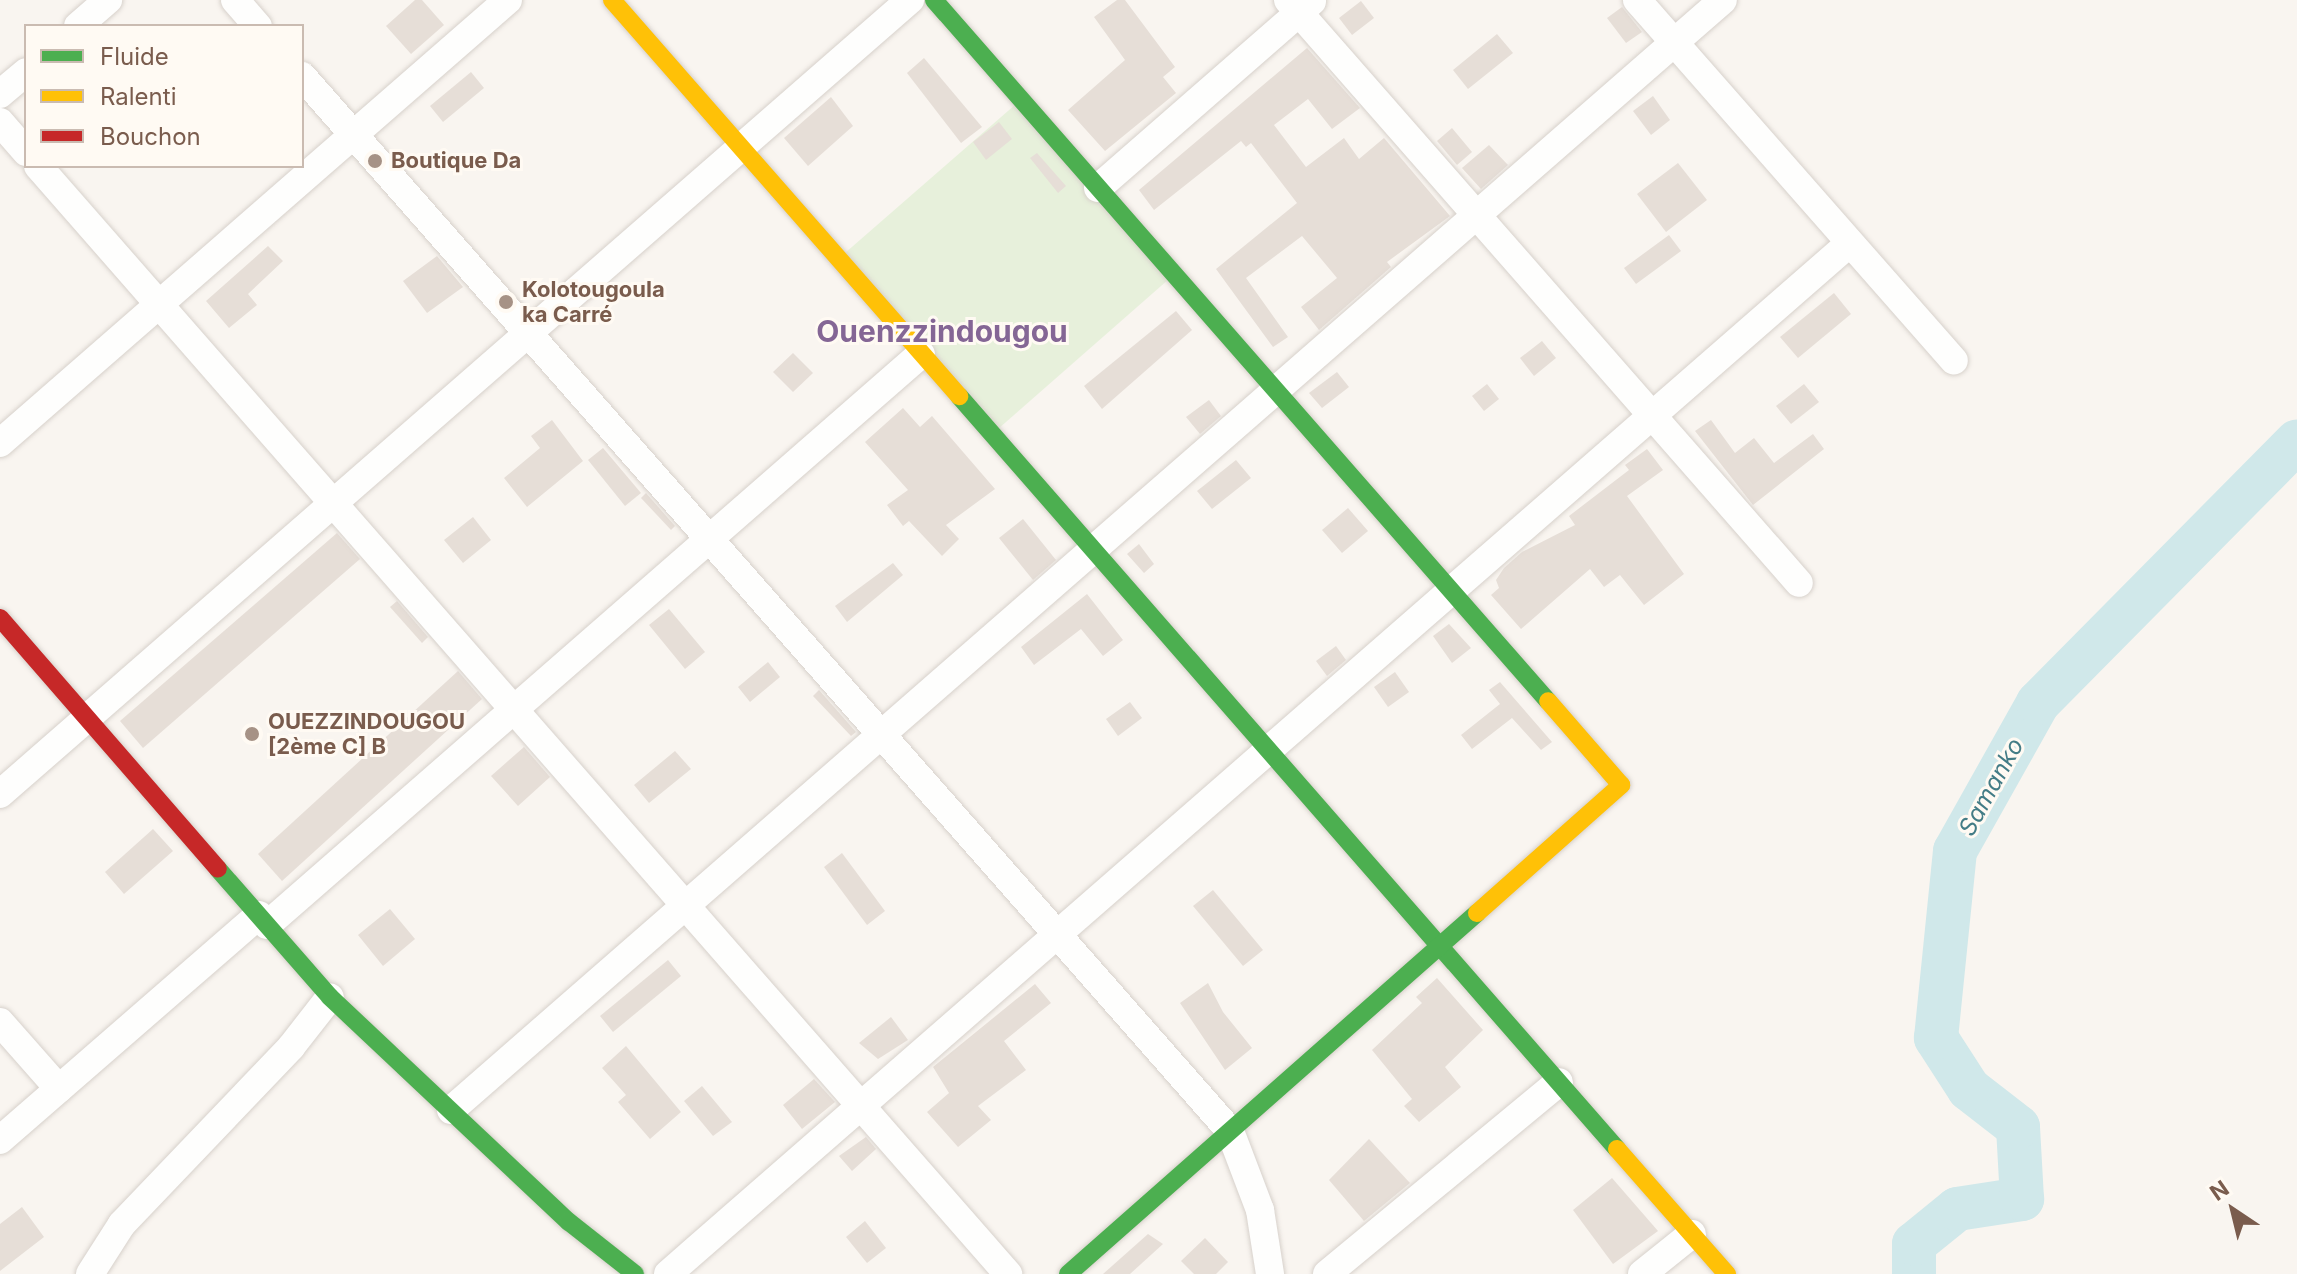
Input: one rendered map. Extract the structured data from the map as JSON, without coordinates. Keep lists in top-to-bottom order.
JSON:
{
  "districts": ["Ouenzzindougou"],
  "water": ["Samanko"],
  "places": ["Boutique Da", "Kolotougoula ka Carré", "OUEZZINDOUGOU [2ème C] B"],
  "legend": ["Fluide", "Ralenti", "Bouchon"],
  "north": "top left"
}
